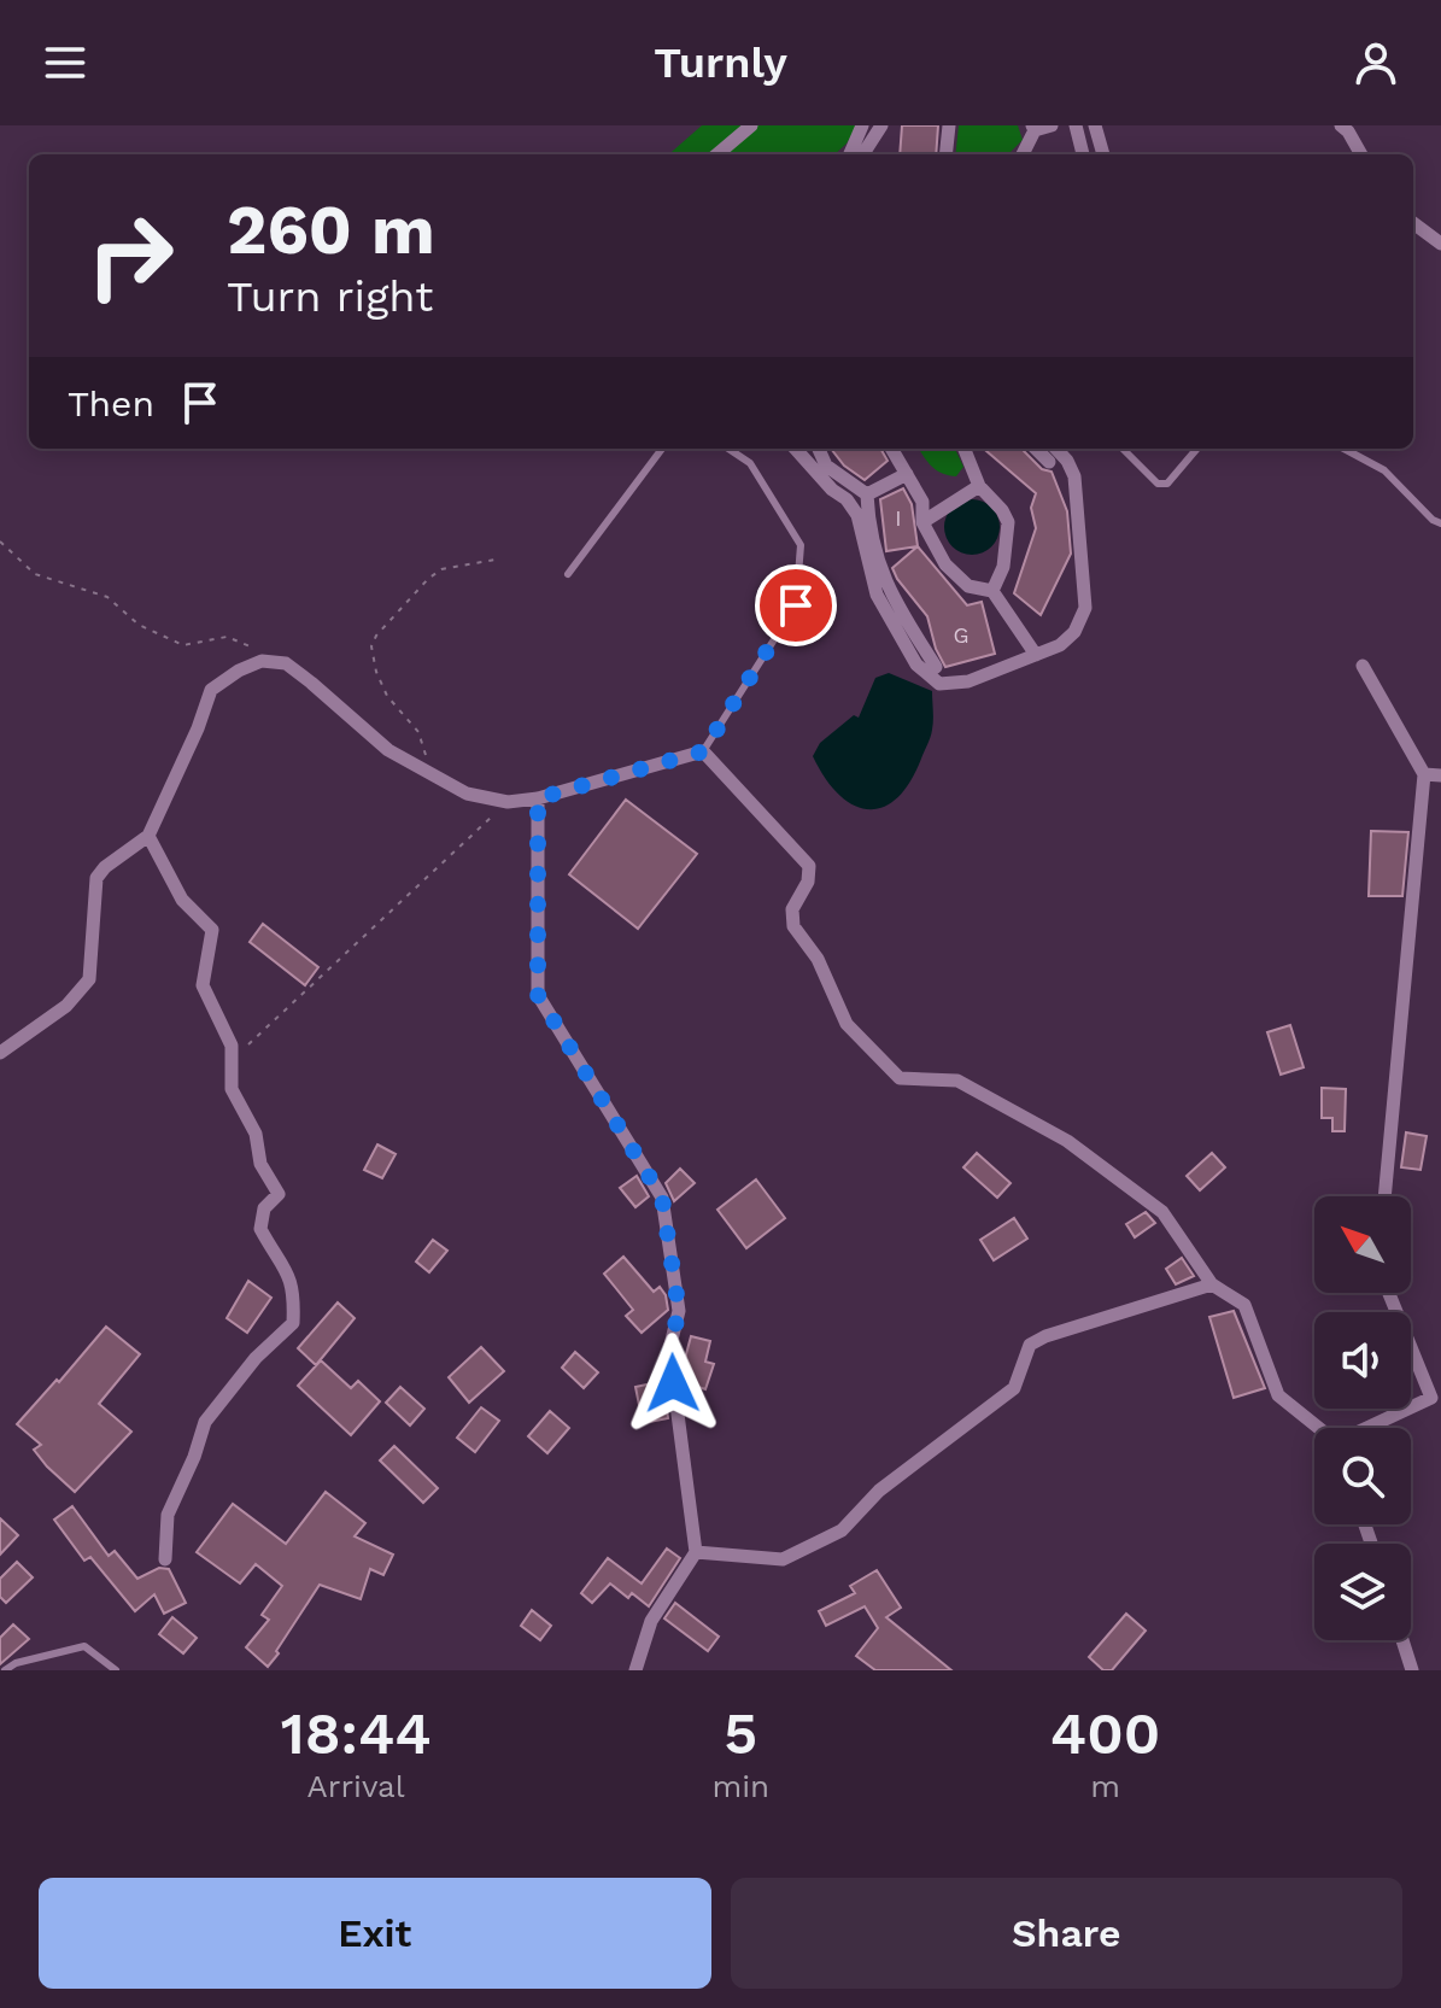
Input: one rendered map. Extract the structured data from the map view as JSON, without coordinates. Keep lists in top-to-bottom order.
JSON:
{
  "house_numbers": ["I", "G"],
  "north": "top left",
  "page": {
    "header": "Turnly",
    "turn": ["260 m", "Turn right"],
    "then": "Then",
    "eta": [
      "18:44",
      "Arrival",
      "5",
      "min",
      "400",
      "m"
    ],
    "buttons": ["Exit", "Share"]
  }
}
